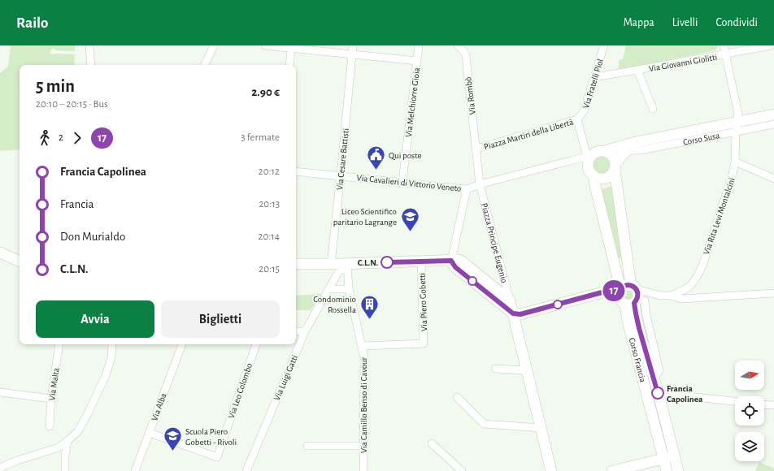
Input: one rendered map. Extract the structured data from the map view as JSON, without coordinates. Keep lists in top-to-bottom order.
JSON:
{
  "streets": {
    "main road": ["Corso Susa", "Piazza Principe Eugenio", "Corso Francia"],
    "street": [
      "Via Giovanni Giolitti",
      "Via Fratelli Piol",
      "Via Rombò",
      "Via Melchiorre Gioia",
      "Piazza Martiri della Libertà",
      "Via Cesare Battisti",
      "Via Cavalieri di Vittorio Veneto",
      "Via Rita Levi Montalcini",
      "Via Piero Gobetti",
      "Via Luigi Gatti",
      "Via Malta",
      "Via Leo Colombo",
      "Via Camillo Benso di Cavour",
      "Via Alba"
    ]
  },
  "crossings": [
    ["Via Giovanni Giolitti", "Via Fratelli Piol"],
    ["Via Giovanni Giolitti", "Via Rita Levi Montalcini"],
    ["Via Fratelli Piol", "Piazza Martiri della Libertà"],
    ["Via Rombò", "Piazza Martiri della Libertà"],
    ["Via Melchiorre Gioia", "Via Cavalieri di Vittorio Veneto"],
    ["Piazza Martiri della Libertà", "Corso Susa"],
    ["Piazza Martiri della Libertà", "Piazza Principe Eugenio"],
    ["Corso Susa", "Via Rita Levi Montalcini"],
    ["Via Cesare Battisti", "Via Cavalieri di Vittorio Veneto"],
    ["Via Cesare Battisti", "Piazza Principe Eugenio"],
    ["Piazza Principe Eugenio", "Via Piero Gobetti"],
    ["Piazza Principe Eugenio", "Via Luigi Gatti"],
    ["Piazza Principe Eugenio", "Via Camillo Benso di Cavour"],
    ["Via Piero Gobetti", "Via Camillo Benso di Cavour"],
    ["Via Luigi Gatti", "Via Camillo Benso di Cavour"],
    ["Via Leo Colombo", "Via Alba"]
  ],
  "places": {
    "public building": ["Qui poste"],
    "school or university": ["Liceo Scientifico paritario Lagrange", "Scuola Piero Gobetti - Rivoli"],
    "other": ["C.L.N.", "Francia Capolinea"],
    "building": ["Condominio Rossella"]
  },
  "lines": ["bus line 17"],
  "north": "right",
  "page": {
    "header": "Railo",
    "nav": ["Mappa", "Livelli", "Condividi"],
    "on_map": "17",
    "heading": ["5 min", "20:10 – 20:15 · Bus", "2.90 €"],
    "legs": ["2", "17", "3 fermate"],
    "list": [
      {
        "name": "Francia Capolinea",
        "value": "20:12"
      },
      {
        "name": "Francia",
        "value": "20:13"
      },
      {
        "name": "Don Murialdo",
        "value": "20:14"
      },
      {
        "name": "C.L.N.",
        "value": "20:15"
      }
    ],
    "buttons": ["Avvia", "Biglietti"]
  }
}
